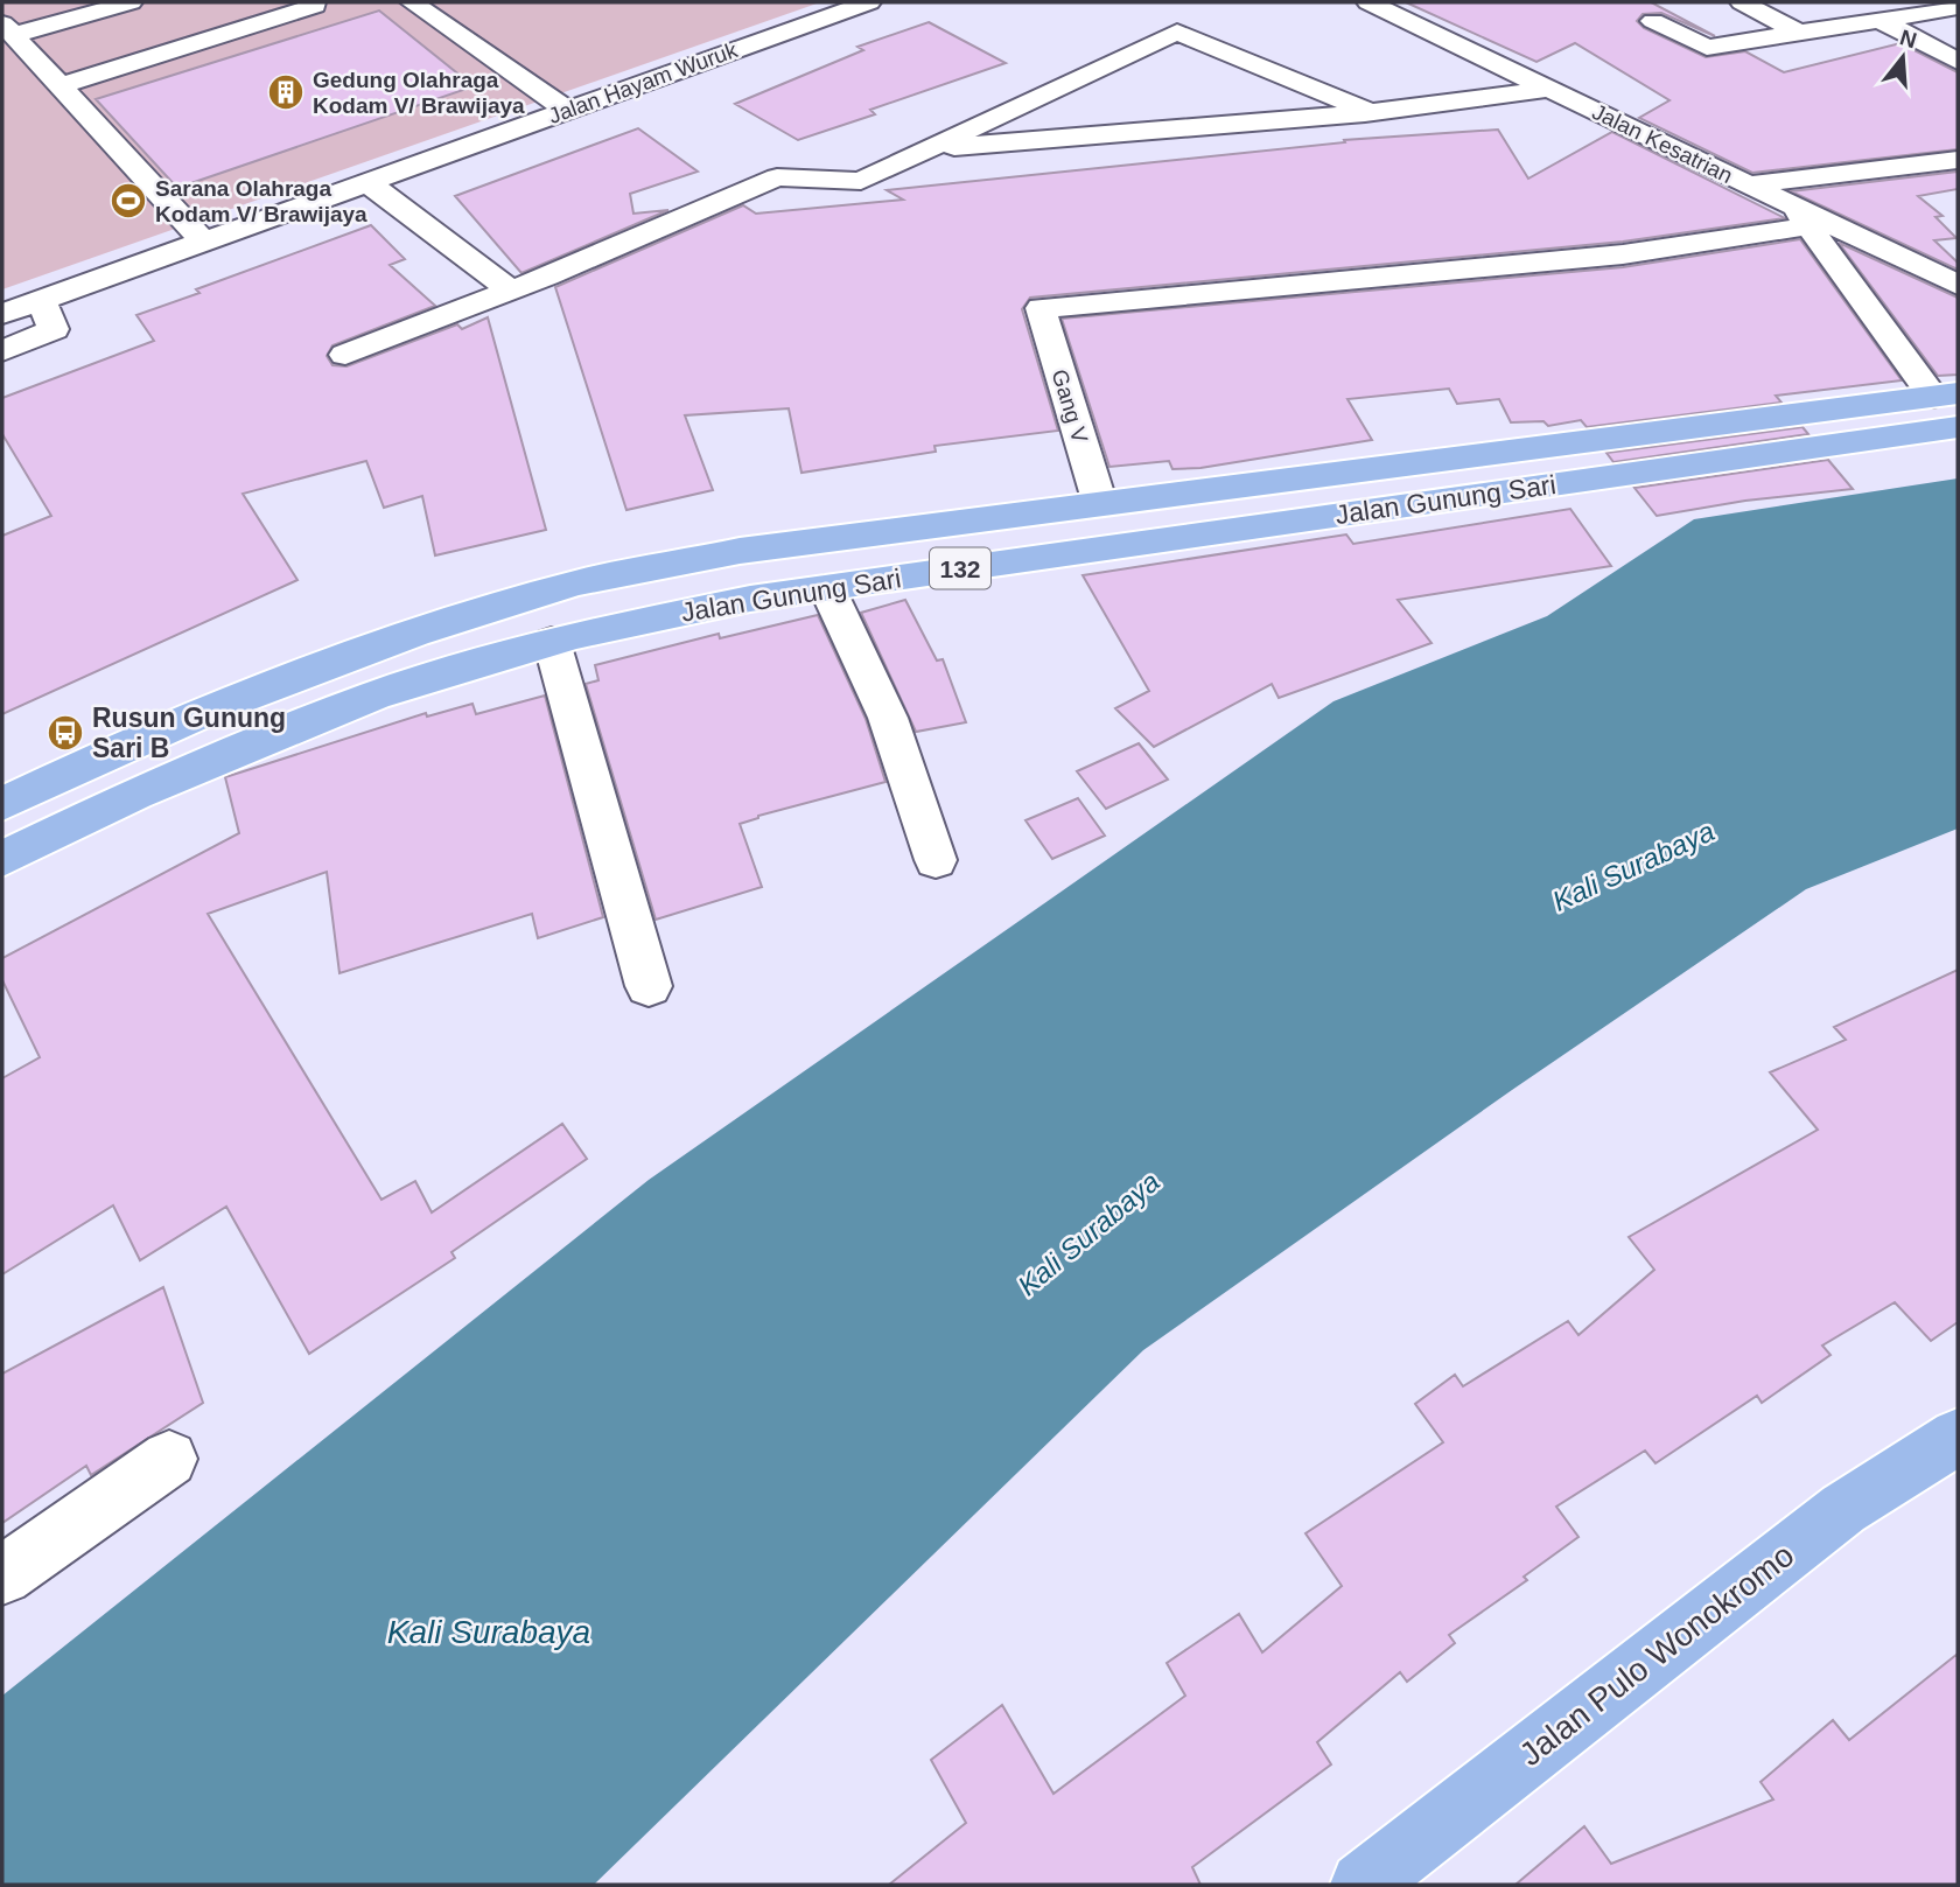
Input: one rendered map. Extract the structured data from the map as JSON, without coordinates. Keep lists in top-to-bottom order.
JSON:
{
  "streets": {
    "main road": ["Jalan Gunung Sari", "132", "Jalan Pulo Wonokromo"],
    "street": ["Jalan Hayam Wuruk", "Jalan Kesatrian", "Gang V"]
  },
  "crossings": [
    ["Jalan Kesatrian", "Gang V"],
    ["Gang V", "Jalan Gunung Sari"]
  ],
  "water": ["Kali Surabaya"],
  "places": {
    "building": ["Gedung Olahraga Kodam V/ Brawijaya"],
    "sports": ["Sarana Olahraga Kodam V/ Brawijaya"],
    "bus stop": ["Rusun Gunung Sari B"]
  },
  "north": "top"
}
